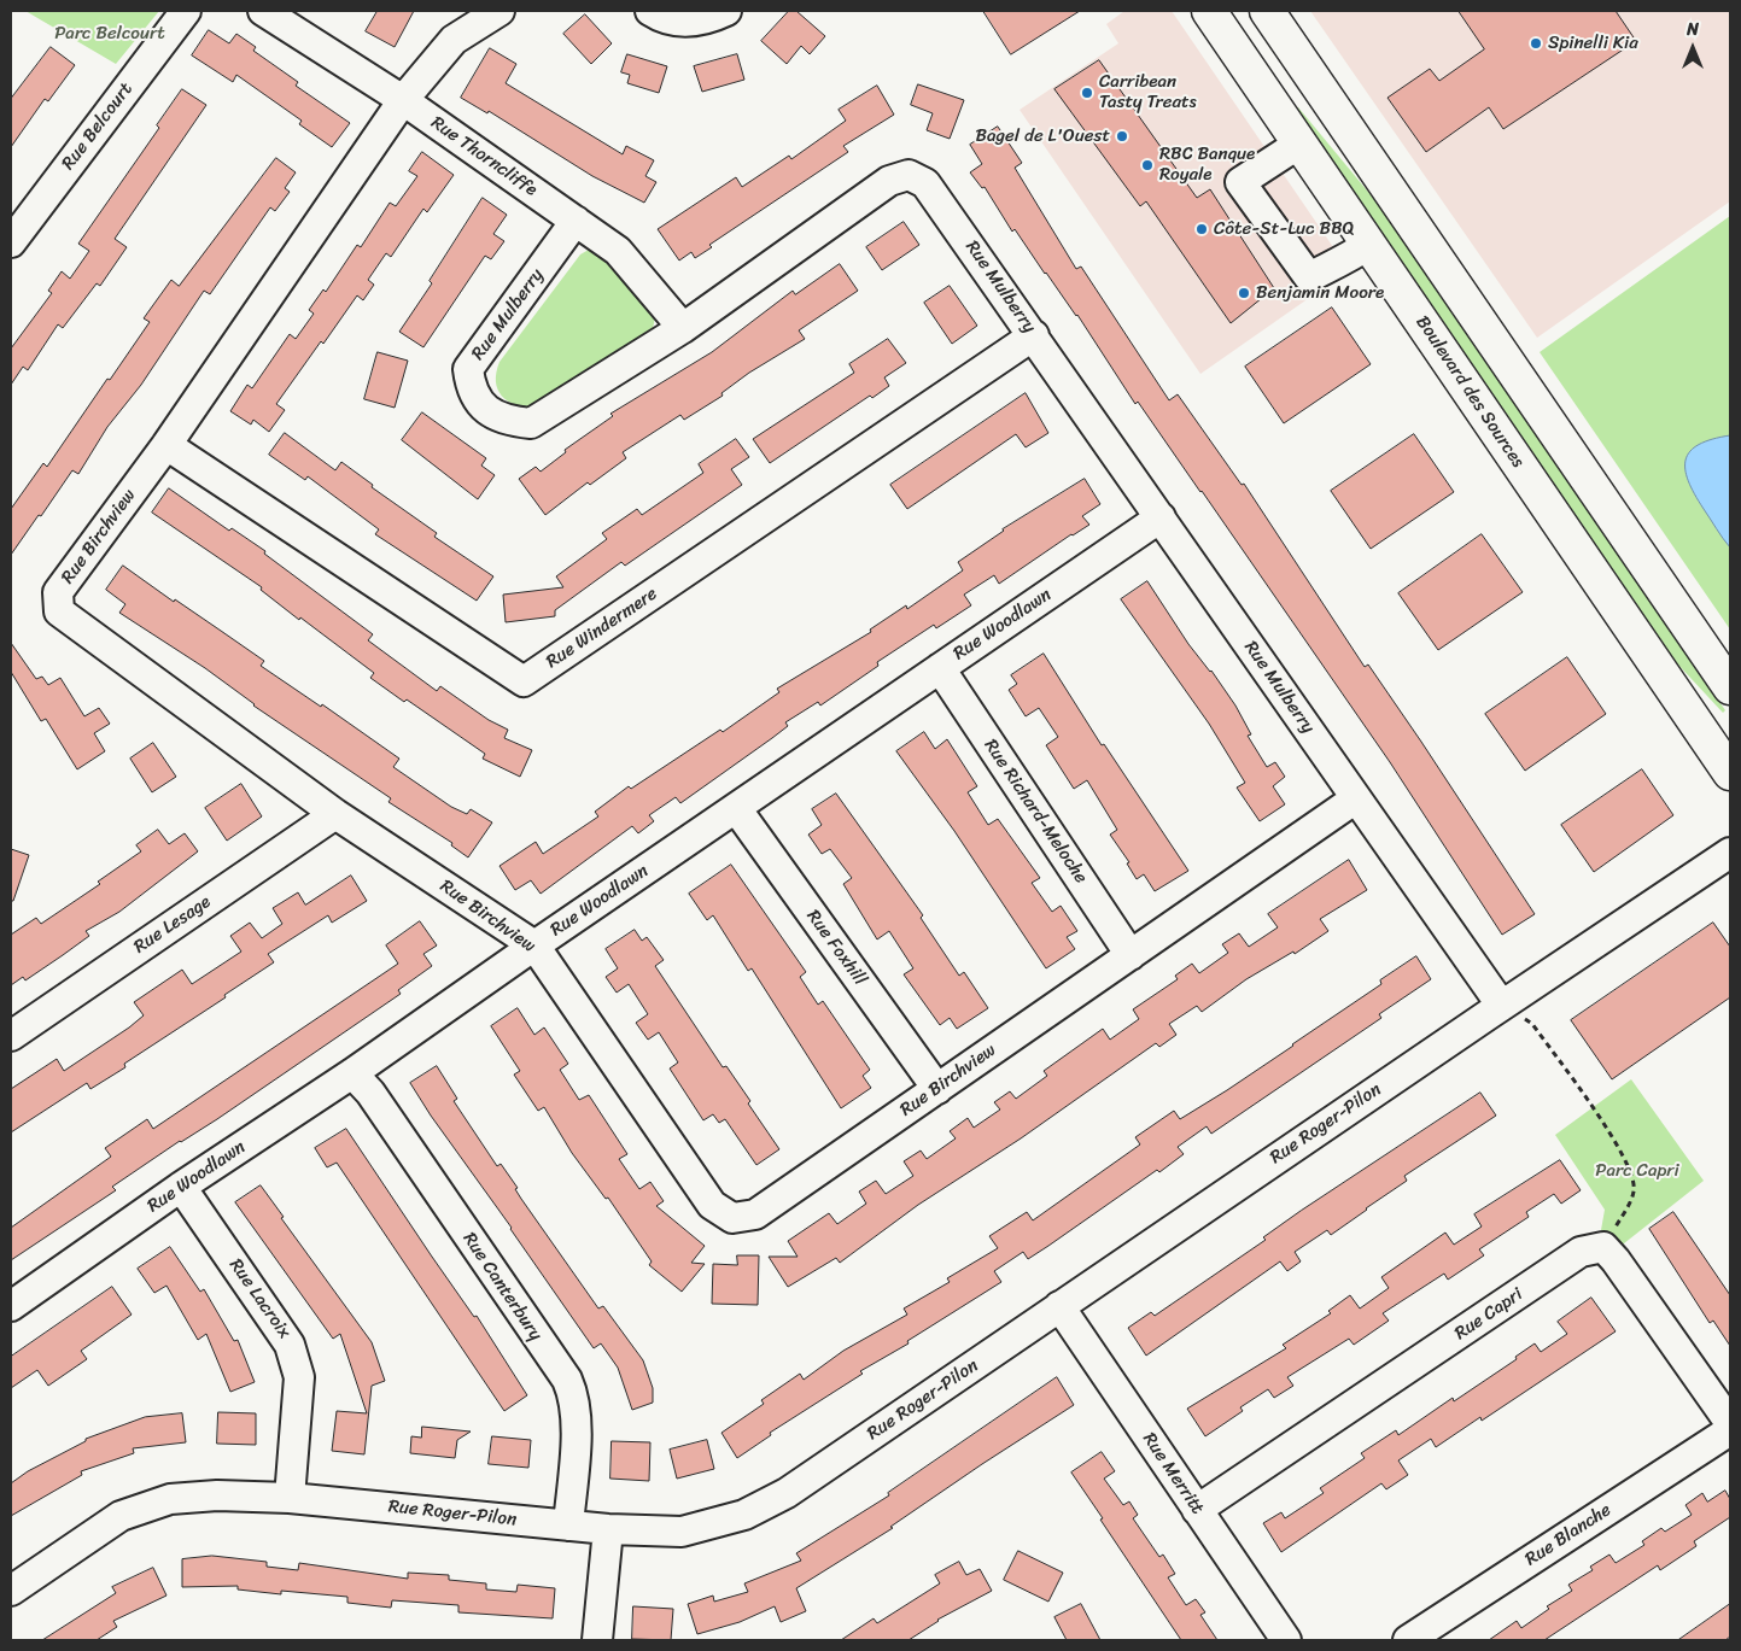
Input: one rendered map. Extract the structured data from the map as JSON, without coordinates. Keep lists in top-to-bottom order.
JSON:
{
  "streets": {
    "main road": ["Boulevard des Sources"],
    "street": [
      "Rue Belcourt",
      "Rue Thorncliffe",
      "Rue Mulberry",
      "Rue Birchview",
      "Rue Woodlawn",
      "Rue Windermere",
      "Rue Richard-Meloche",
      "Rue Lesage",
      "Rue Foxhill",
      "Rue Roger-Pilon",
      "Rue Canterbury",
      "Rue Lacroix",
      "Rue Capri",
      "Rue Merritt",
      "Rue Blanche"
    ]
  },
  "crossings": [
    ["Rue Thorncliffe", "Rue Mulberry"],
    ["Rue Thorncliffe", "Rue Birchview"],
    ["Rue Mulberry", "Rue Birchview"],
    ["Rue Mulberry", "Rue Woodlawn"],
    ["Rue Mulberry", "Rue Windermere"],
    ["Rue Mulberry", "Rue Roger-Pilon"],
    ["Rue Birchview", "Rue Woodlawn"],
    ["Rue Birchview", "Rue Windermere"],
    ["Rue Birchview", "Rue Richard-Meloche"],
    ["Rue Birchview", "Rue Lesage"],
    ["Rue Birchview", "Rue Foxhill"],
    ["Rue Woodlawn", "Rue Richard-Meloche"],
    ["Rue Woodlawn", "Rue Foxhill"],
    ["Rue Woodlawn", "Rue Canterbury"],
    ["Rue Woodlawn", "Rue Lacroix"],
    ["Rue Roger-Pilon", "Rue Canterbury"],
    ["Rue Roger-Pilon", "Rue Lacroix"],
    ["Rue Roger-Pilon", "Rue Merritt"],
    ["Rue Capri", "Rue Merritt"]
  ],
  "parks": ["Parc Belcourt", "Parc Capri"],
  "places": [
    "Spinelli Kia",
    "Carribean Tasty Treats",
    "Bagel de L'Ouest",
    "RBC Banque Royale",
    "Côte-St-Luc BBQ",
    "Benjamin Moore"
  ],
  "north": "top"
}
